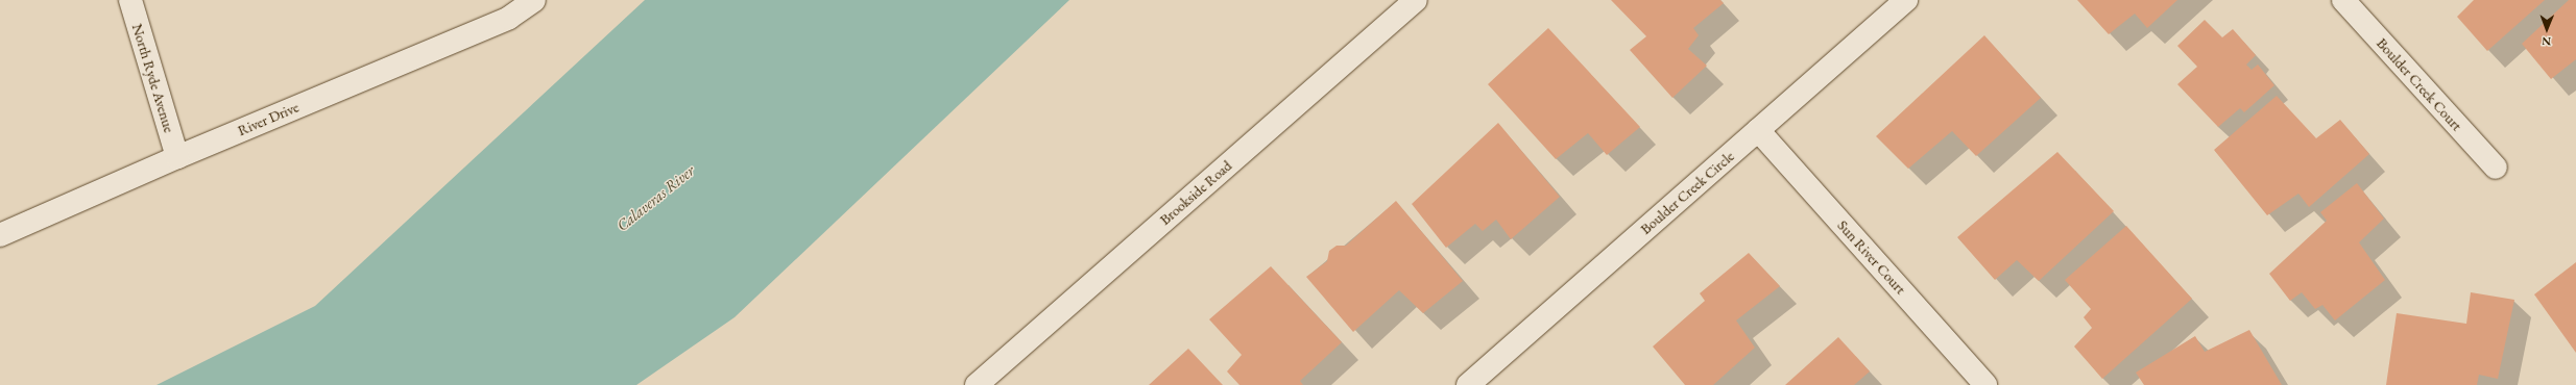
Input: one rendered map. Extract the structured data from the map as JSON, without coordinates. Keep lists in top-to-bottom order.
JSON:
{
  "streets": {
    "street": [
      "North Ryde Avenue",
      "Boulder Creek Court",
      "River Drive",
      "Brookside Road",
      "Boulder Creek Circle",
      "Sun River Court"
    ]
  },
  "crossings": [
    ["North Ryde Avenue", "River Drive"],
    ["Boulder Creek Circle", "Sun River Court"]
  ],
  "water": ["Calaveras River"],
  "north": "bottom"
}
